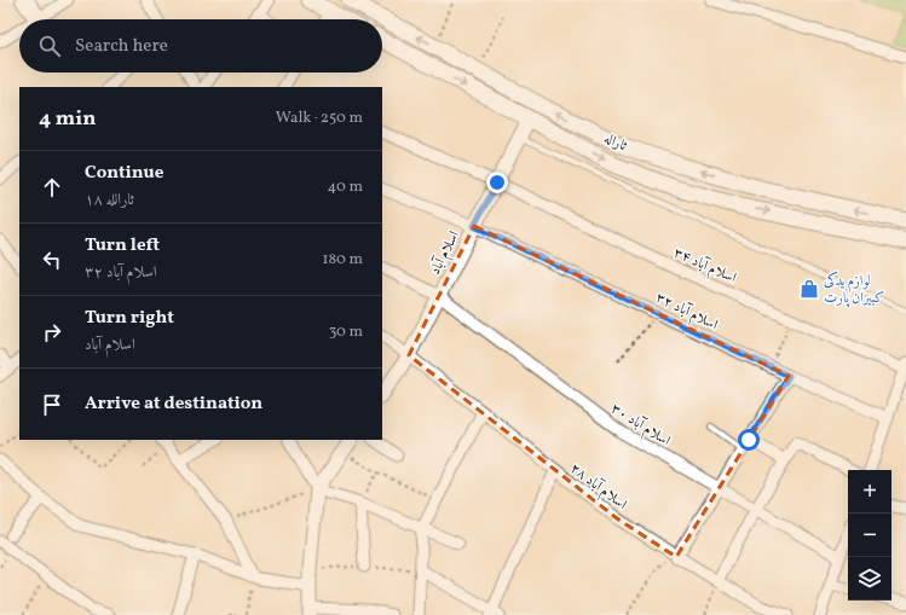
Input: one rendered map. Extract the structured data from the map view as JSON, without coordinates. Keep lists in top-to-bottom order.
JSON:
{
  "streets": {
    "main road": ["ثاراله"],
    "street": [
      "اسلام آباد",
      "اسلام آباد ۳۴",
      "اسلام آباد ۳۲",
      "اسلام آباد ۳۰",
      "اسلام آباد ۲۸"
    ]
  },
  "crossings": [
    ["ثاراله", "اسلام آباد"],
    ["اسلام آباد", "اسلام آباد ۳۴"],
    ["اسلام آباد", "اسلام آباد ۳۲"],
    ["اسلام آباد", "اسلام آباد ۳۰"],
    ["اسلام آباد", "اسلام آباد ۲۸"]
  ],
  "places": {
    "shop": ["لوازم یدکی کبیران پارت"]
  },
  "page": {
    "search": "Search here",
    "heading": ["4 min", "Walk · 250 m"],
    "list": [
      ["Continue", "ثارالله ۱۸", "40 m"],
      ["Turn left", "اسلام آباد ۳۲", "180 m"],
      ["Turn right", "اسلام آباد", "30 m"],
      "Arrive at destination"
    ],
    "map_buttons": ["+", "−"]
  }
}
